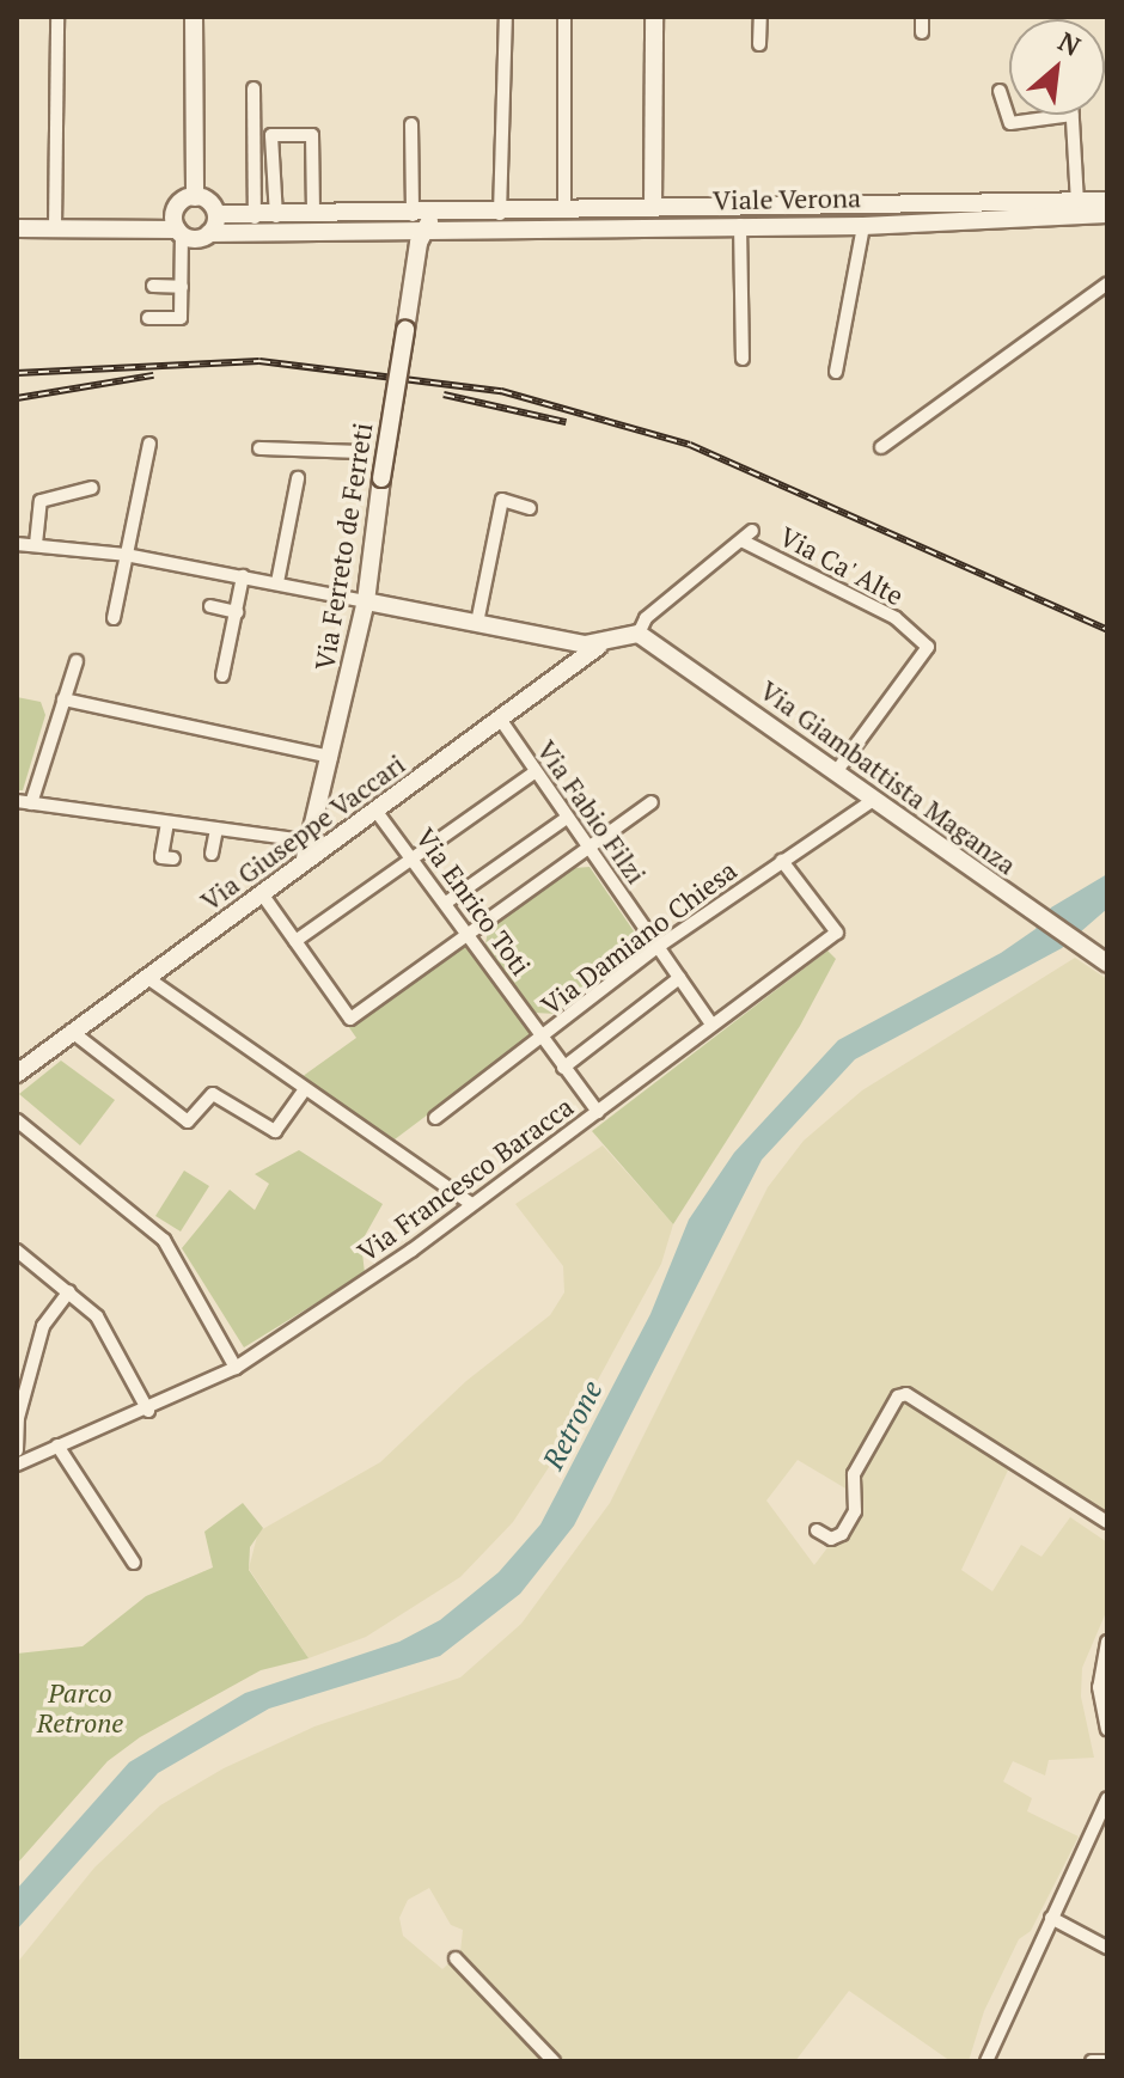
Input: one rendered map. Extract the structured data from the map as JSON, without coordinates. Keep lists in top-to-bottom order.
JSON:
{
  "streets": {
    "main road": [
      "Viale Verona",
      "Via Ferreto de Ferreti",
      "Via Giambattista Maganza",
      "Via Giuseppe Vaccari"
    ],
    "street": [
      "Via Ca' Alte",
      "Via Fabio Filzi",
      "Via Enrico Toti",
      "Via Damiano Chiesa",
      "Via Francesco Baracca"
    ]
  },
  "crossings": [
    ["Viale Verona", "Via Ferreto de Ferreti"],
    ["Via Ferreto de Ferreti", "Via Giuseppe Vaccari"],
    ["Via Ca' Alte", "Via Giambattista Maganza"],
    ["Via Giambattista Maganza", "Via Damiano Chiesa"],
    ["Via Fabio Filzi", "Via Giuseppe Vaccari"],
    ["Via Fabio Filzi", "Via Damiano Chiesa"],
    ["Via Fabio Filzi", "Via Francesco Baracca"],
    ["Via Giuseppe Vaccari", "Via Enrico Toti"],
    ["Via Enrico Toti", "Via Damiano Chiesa"],
    ["Via Enrico Toti", "Via Francesco Baracca"],
    ["Via Damiano Chiesa", "Via Francesco Baracca"]
  ],
  "water": ["Retrone"],
  "parks": ["Parco Retrone"],
  "north": "top right"
}
